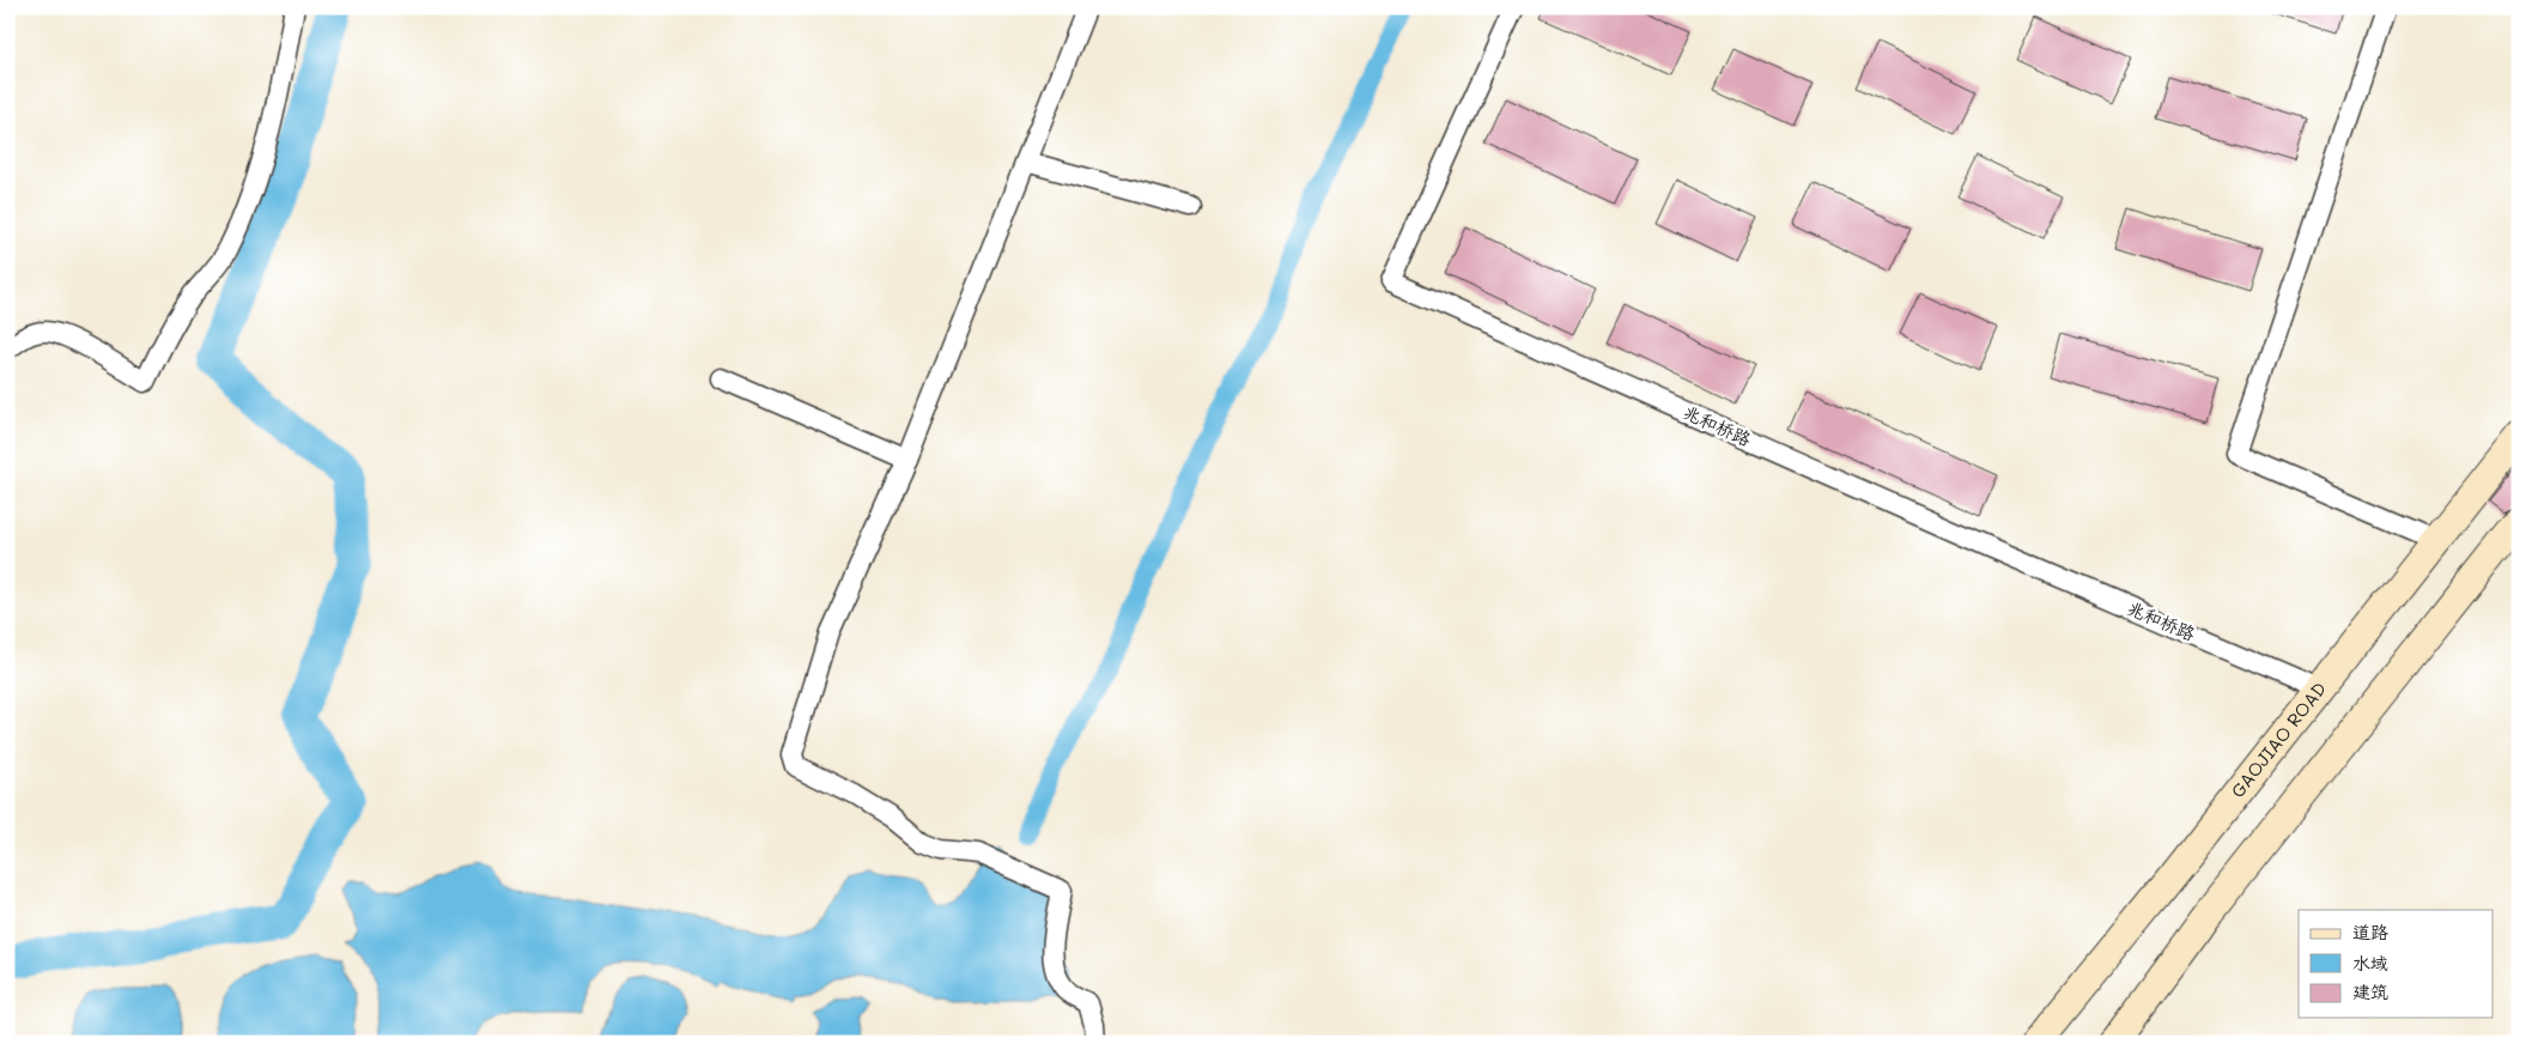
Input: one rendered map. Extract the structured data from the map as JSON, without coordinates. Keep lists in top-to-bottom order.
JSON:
{
  "streets": {
    "main road": ["GAOJIAO ROAD"],
    "street": ["兆和桥路"]
  },
  "crossings": [
    ["兆和桥路", "GAOJIAO ROAD"]
  ],
  "legend": ["道路", "水域", "建筑"]
}
